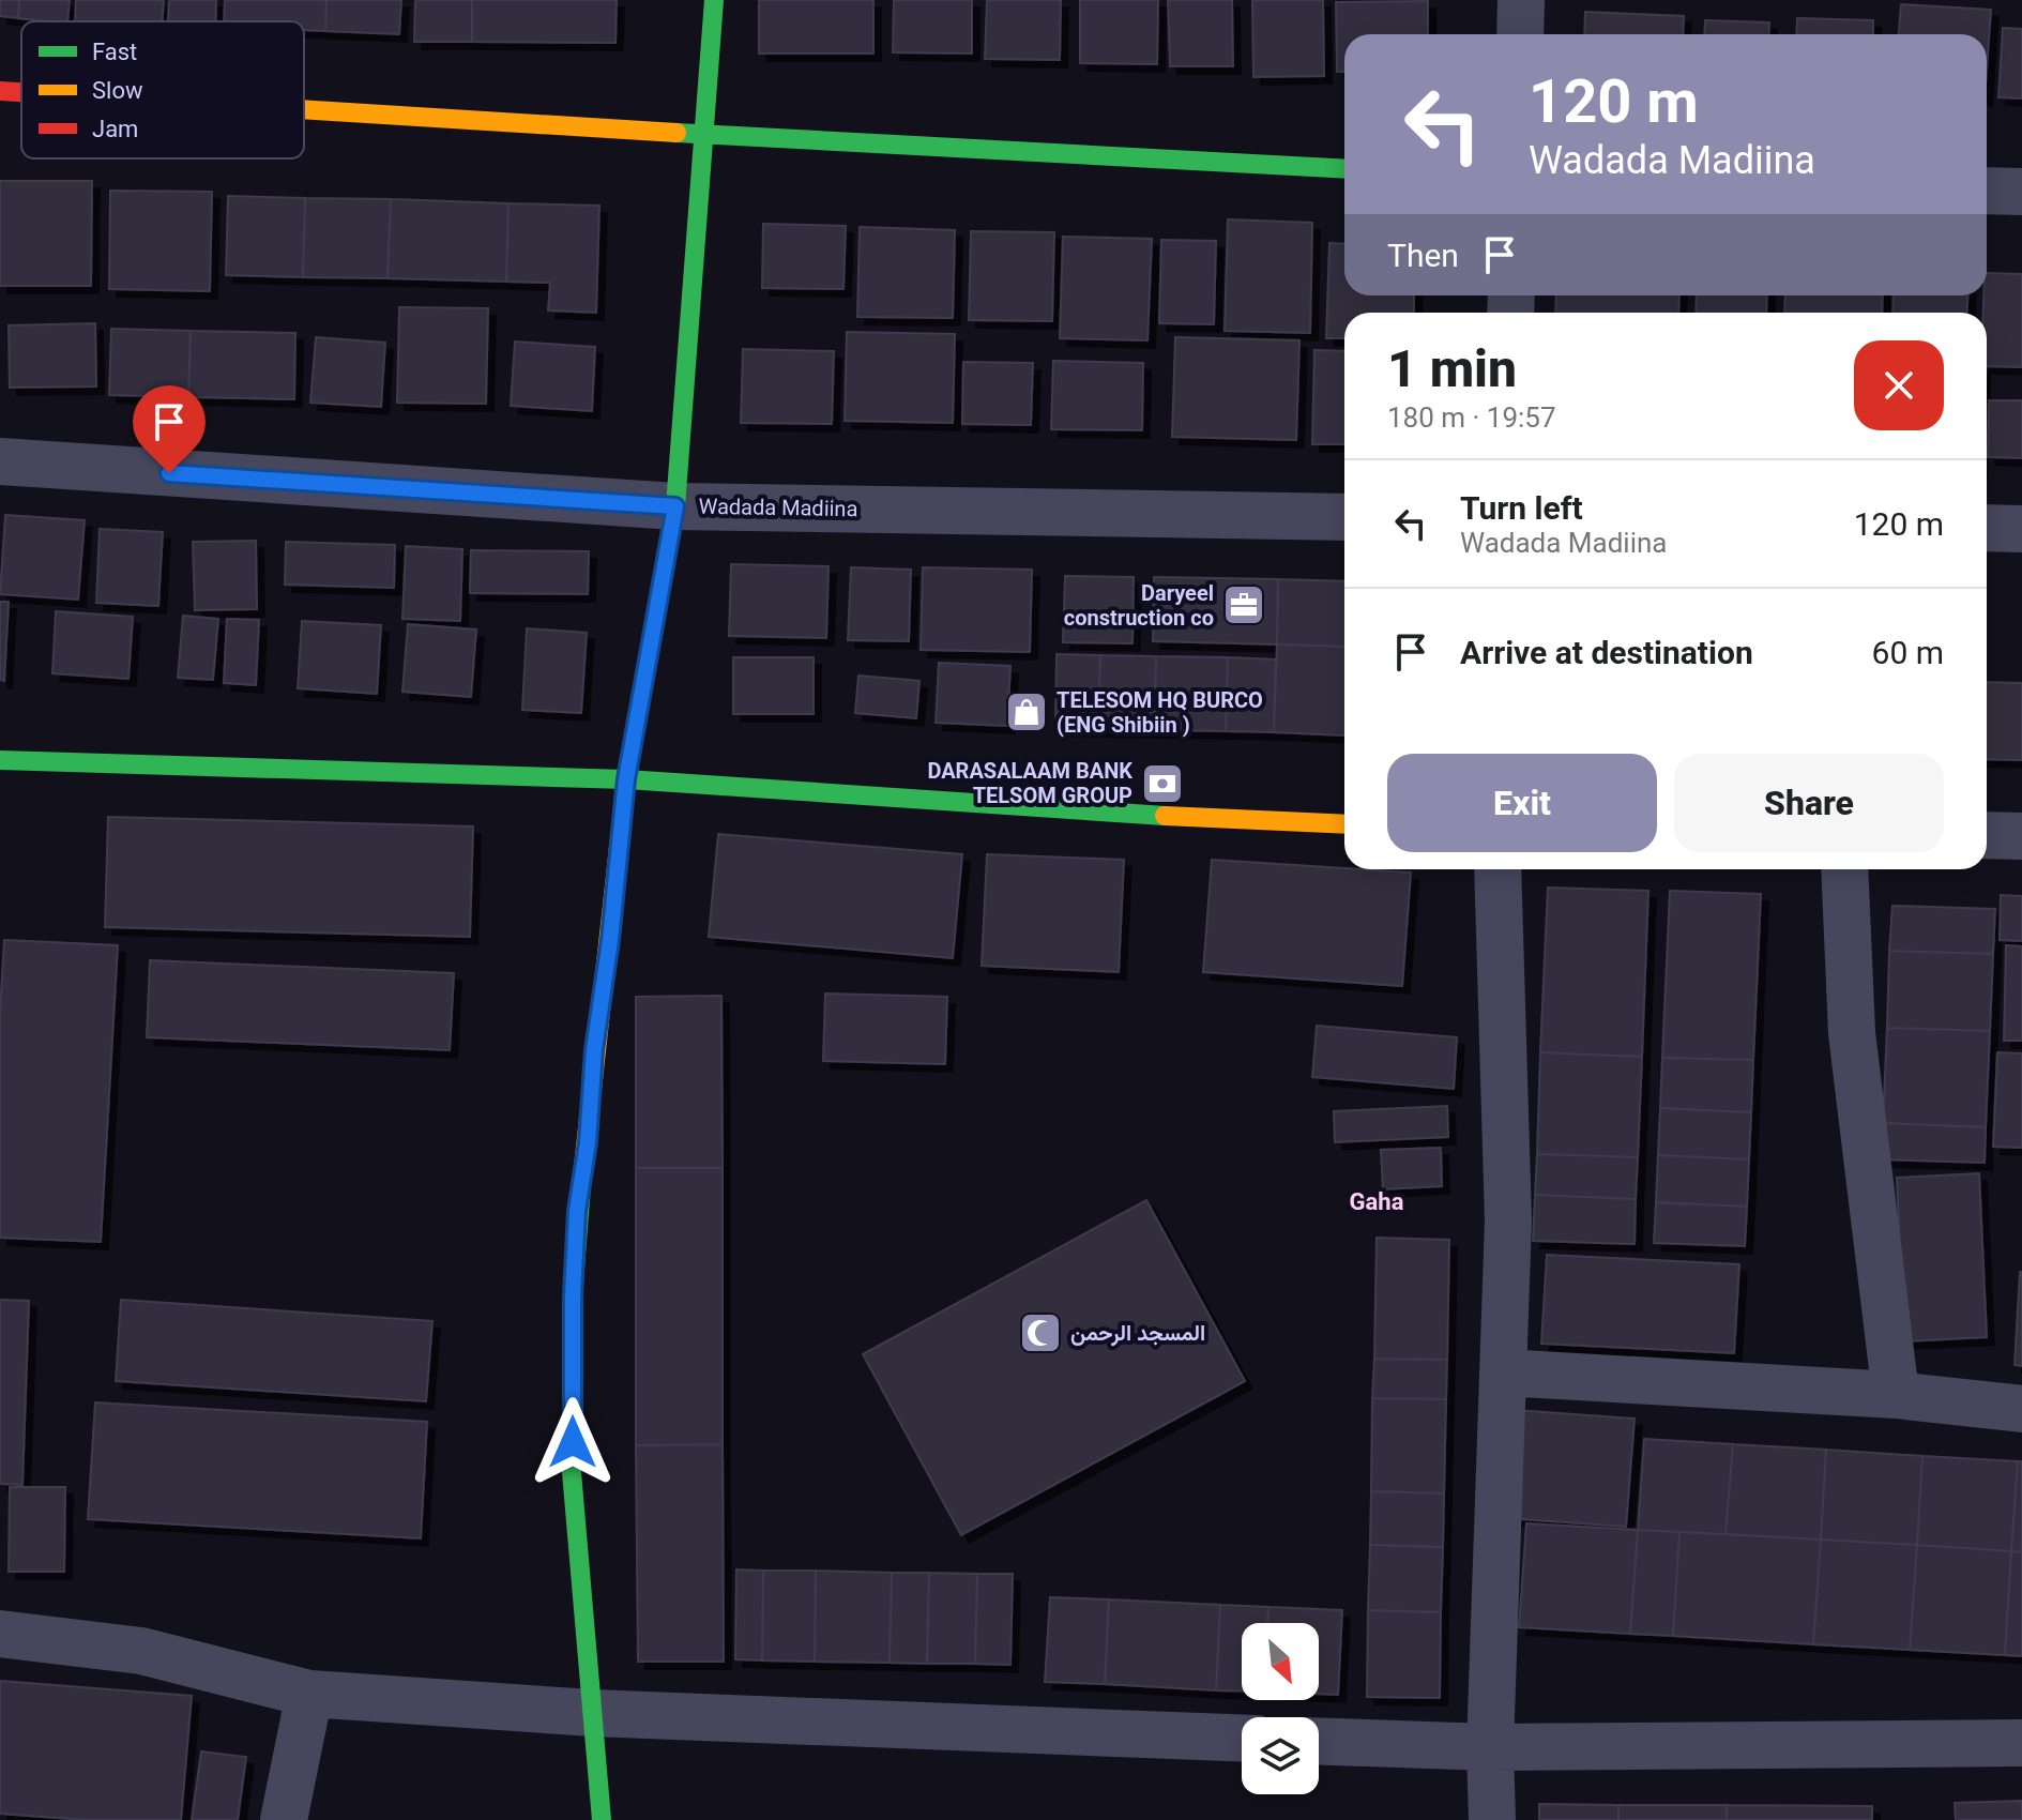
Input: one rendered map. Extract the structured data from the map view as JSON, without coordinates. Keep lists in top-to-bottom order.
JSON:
{
  "streets": {
    "street": ["Wadada Madiina"]
  },
  "districts": ["Gaha"],
  "places": {
    "office": ["Daryeel construction co"],
    "shop": ["TELESOM HQ BURCO (ENG Shibiin )"],
    "bank": ["DARASALAAM BANK TELSOM GROUP"],
    "mosque": ["المسجد الرحمن"]
  },
  "legend": ["Fast", "Slow", "Jam"],
  "north": "bottom right",
  "page": {
    "turn": ["120 m", "Wadada Madiina"],
    "then": "Then",
    "heading": ["1 min", "180 m · 19:57"],
    "list": [
      {
        "name": "Turn left",
        "note": "Wadada Madiina",
        "value": "120 m"
      },
      {
        "name": "Arrive at destination",
        "value": "60 m"
      }
    ],
    "buttons": ["Exit", "Share"]
  }
}
